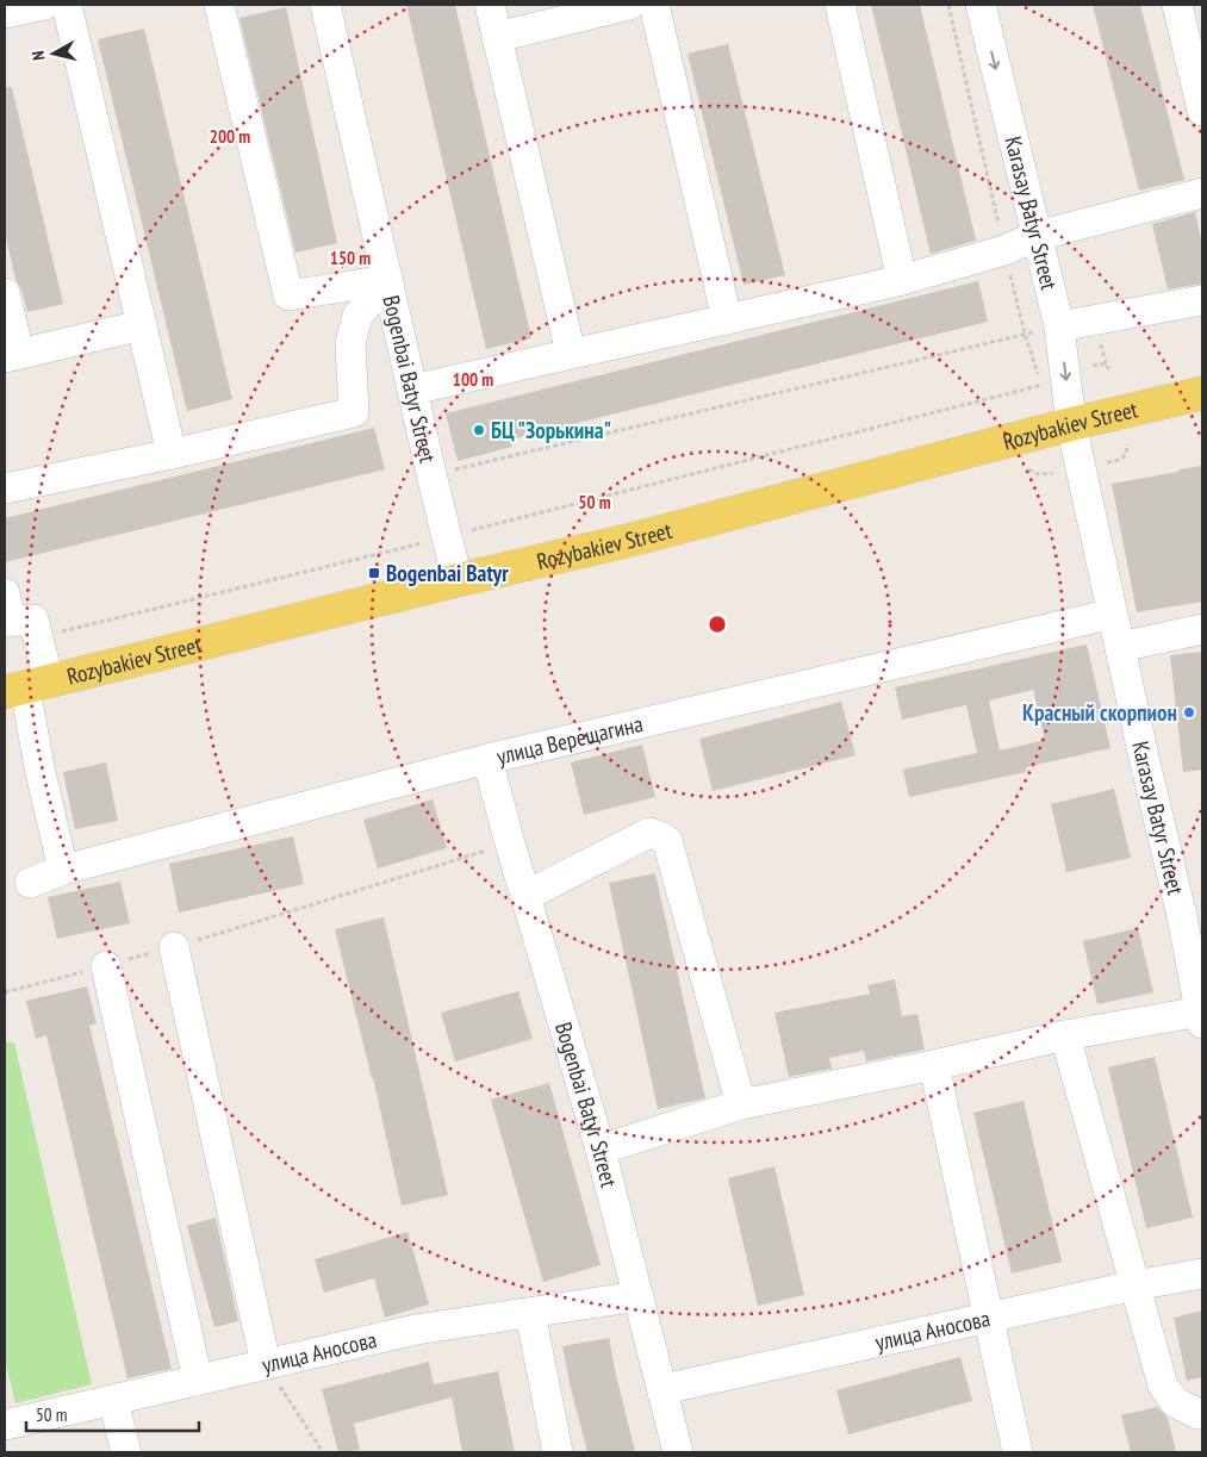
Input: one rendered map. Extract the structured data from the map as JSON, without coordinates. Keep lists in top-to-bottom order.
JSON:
{
  "streets": {
    "main road": ["Rozybakiev Street"],
    "street": [
      "Karasay Batyr Street",
      "Bogenbai Batyr Street",
      "улица Верещагина",
      "улица Аносова"
    ]
  },
  "crossings": [
    ["Karasay Batyr Street", "Rozybakiev Street"],
    ["Karasay Batyr Street", "улица Верещагина"],
    ["Bogenbai Batyr Street", "Rozybakiev Street"],
    ["Bogenbai Batyr Street", "улица Верещагина"],
    ["Bogenbai Batyr Street", "улица Аносова"]
  ],
  "places": {
    "other": ["БЦ \"Зорькина\"", "Красный скорпион"],
    "transit": ["Bogenbai Batyr"]
  },
  "scale_bar": "50 m",
  "north": "left",
  "rings": [
    "200 m",
    "150 m",
    "100 m",
    "50 m"
  ]
}
